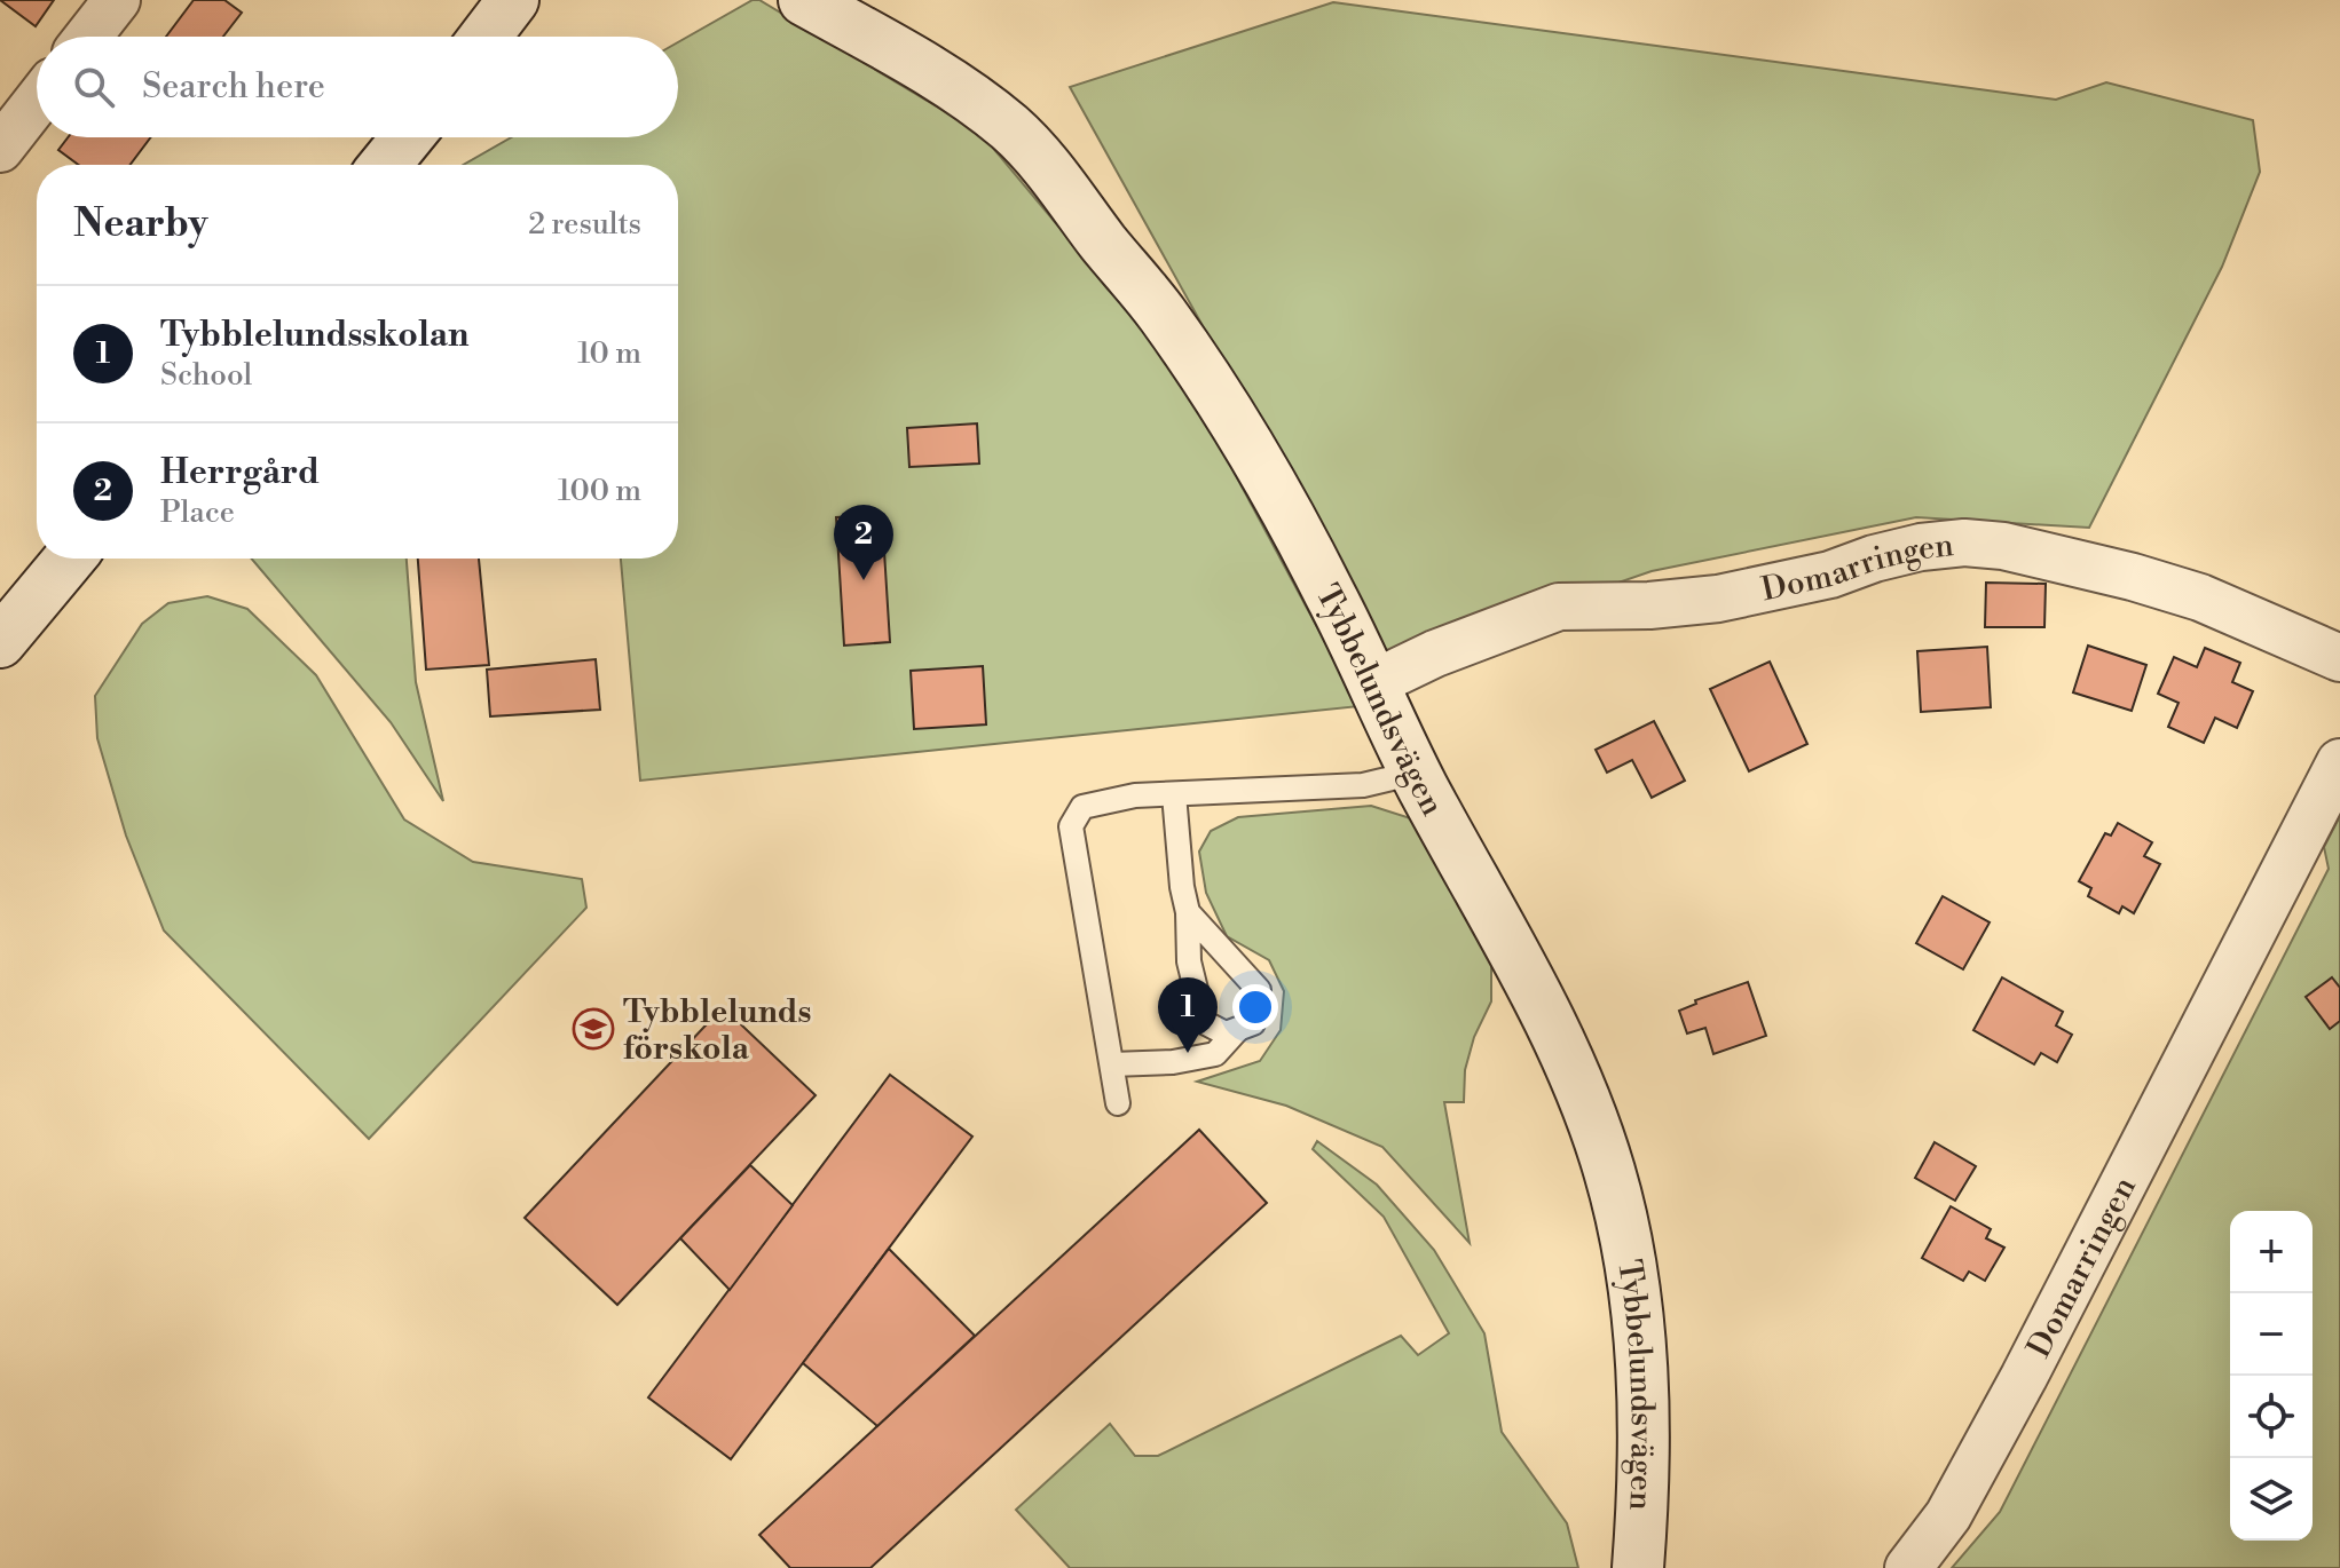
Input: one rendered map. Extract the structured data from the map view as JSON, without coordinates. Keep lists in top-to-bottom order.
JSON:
{
  "streets": {
    "street": ["Domarringen", "Tybbelundsvägen"]
  },
  "crossings": [
    ["Domarringen", "Tybbelundsvägen"]
  ],
  "places": {
    "school or university": ["Tybblelunds förskola"]
  },
  "page": {
    "search": "Search here",
    "heading": ["Nearby", "2 results"],
    "list": [
      {
        "mark": "1",
        "name": "Tybblelundsskolan",
        "note": "School",
        "value": "10 m"
      },
      {
        "mark": "2",
        "name": "Herrgård",
        "note": "Place",
        "value": "100 m"
      }
    ],
    "pins": ["2", "1"],
    "map_buttons": ["+", "−"]
  }
}
